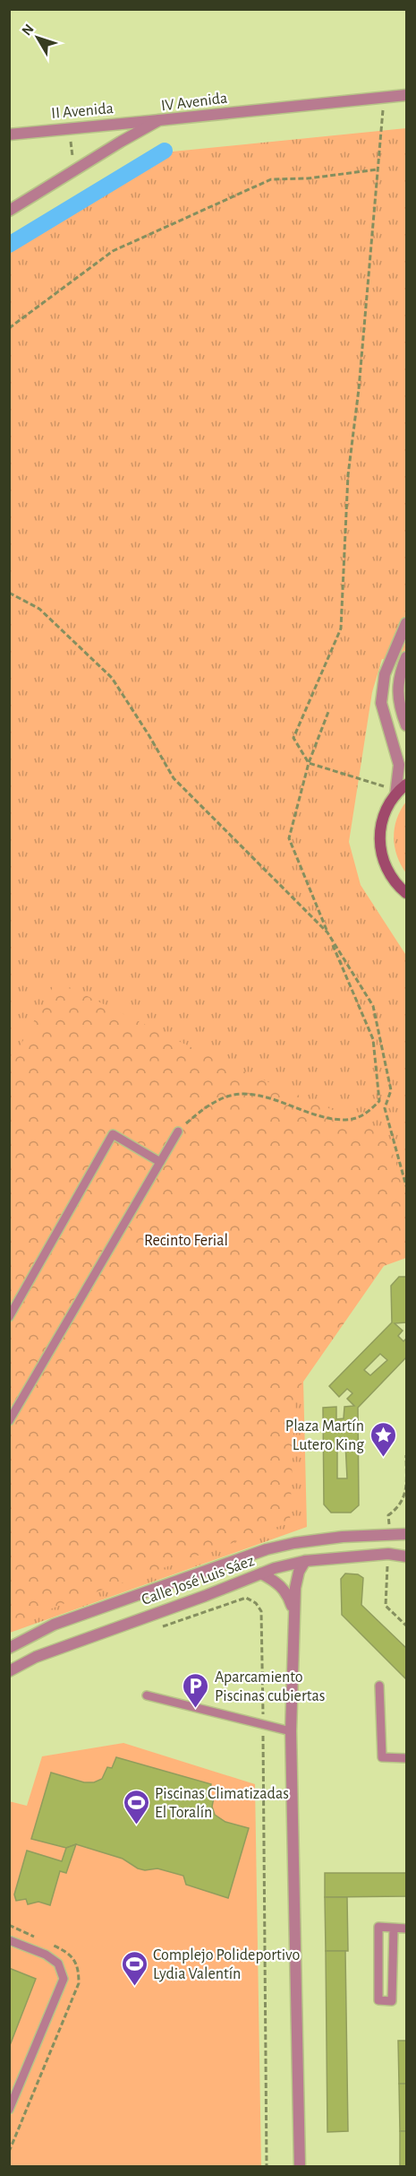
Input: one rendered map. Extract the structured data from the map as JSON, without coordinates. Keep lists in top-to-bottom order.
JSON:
{
  "streets": {
    "street": ["IV Avenida", "II Avenida", "Calle José Luis Sáez"]
  },
  "crossings": [
    ["IV Avenida", "II Avenida"]
  ],
  "parks": ["Recinto Ferial"],
  "places": {
    "place": ["Plaza Martín Lutero King"],
    "parking": ["Aparcamiento Piscinas cubiertas"],
    "sports": ["Piscinas Climatizadas El Toralín", "Complejo Polideportivo Lydia Valentín"]
  },
  "north": "top left"
}
